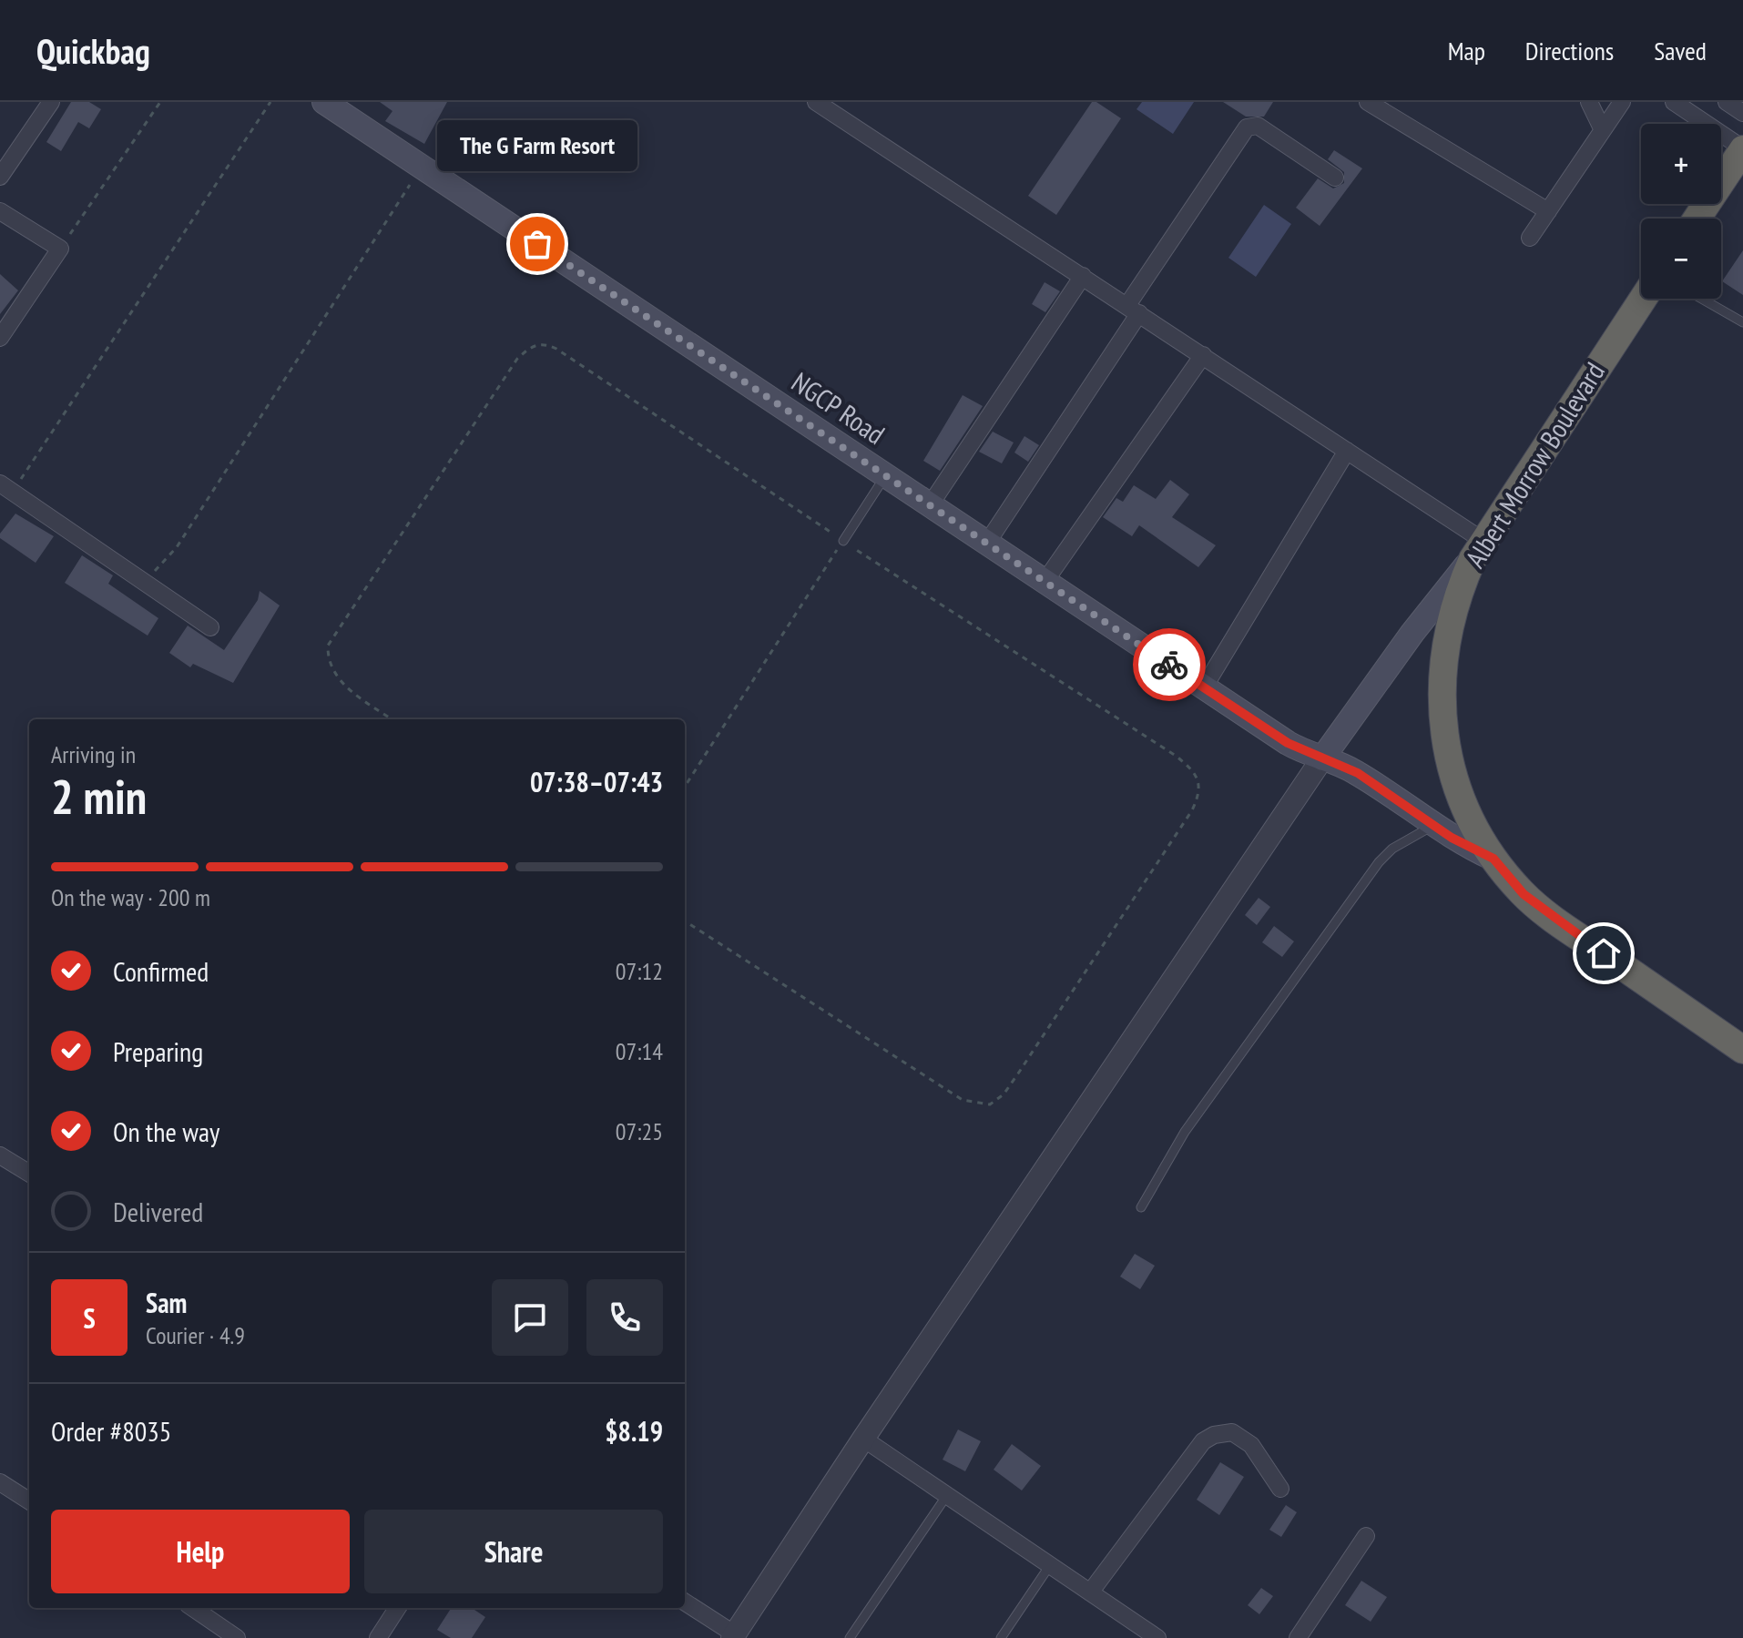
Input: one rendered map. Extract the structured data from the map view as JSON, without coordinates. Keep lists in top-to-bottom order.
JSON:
{
  "streets": {
    "highway": ["Albert Morrow Boulevard"],
    "main road": ["NGCP Road"]
  },
  "crossings": [
    ["NGCP Road", "Albert Morrow Boulevard"]
  ],
  "places": ["The G Farm Resort"],
  "page": {
    "header": "Quickbag",
    "nav": ["Map", "Directions", "Saved"],
    "bubble": "The G Farm Resort",
    "map_buttons": ["+", "−"],
    "heading": ["2 min", "Arriving in", "07:38–07:43"],
    "panel": [
      "Sam",
      "Courier · 4.9",
      "Order #8035",
      "$8.19"
    ],
    "bar": "On the way · 200 m",
    "list": [
      ["Confirmed", "07:12"],
      ["Preparing", "07:14"],
      ["On the way", "07:25"],
      "Delivered"
    ],
    "round": "S",
    "buttons": ["Help", "Share"]
  }
}
